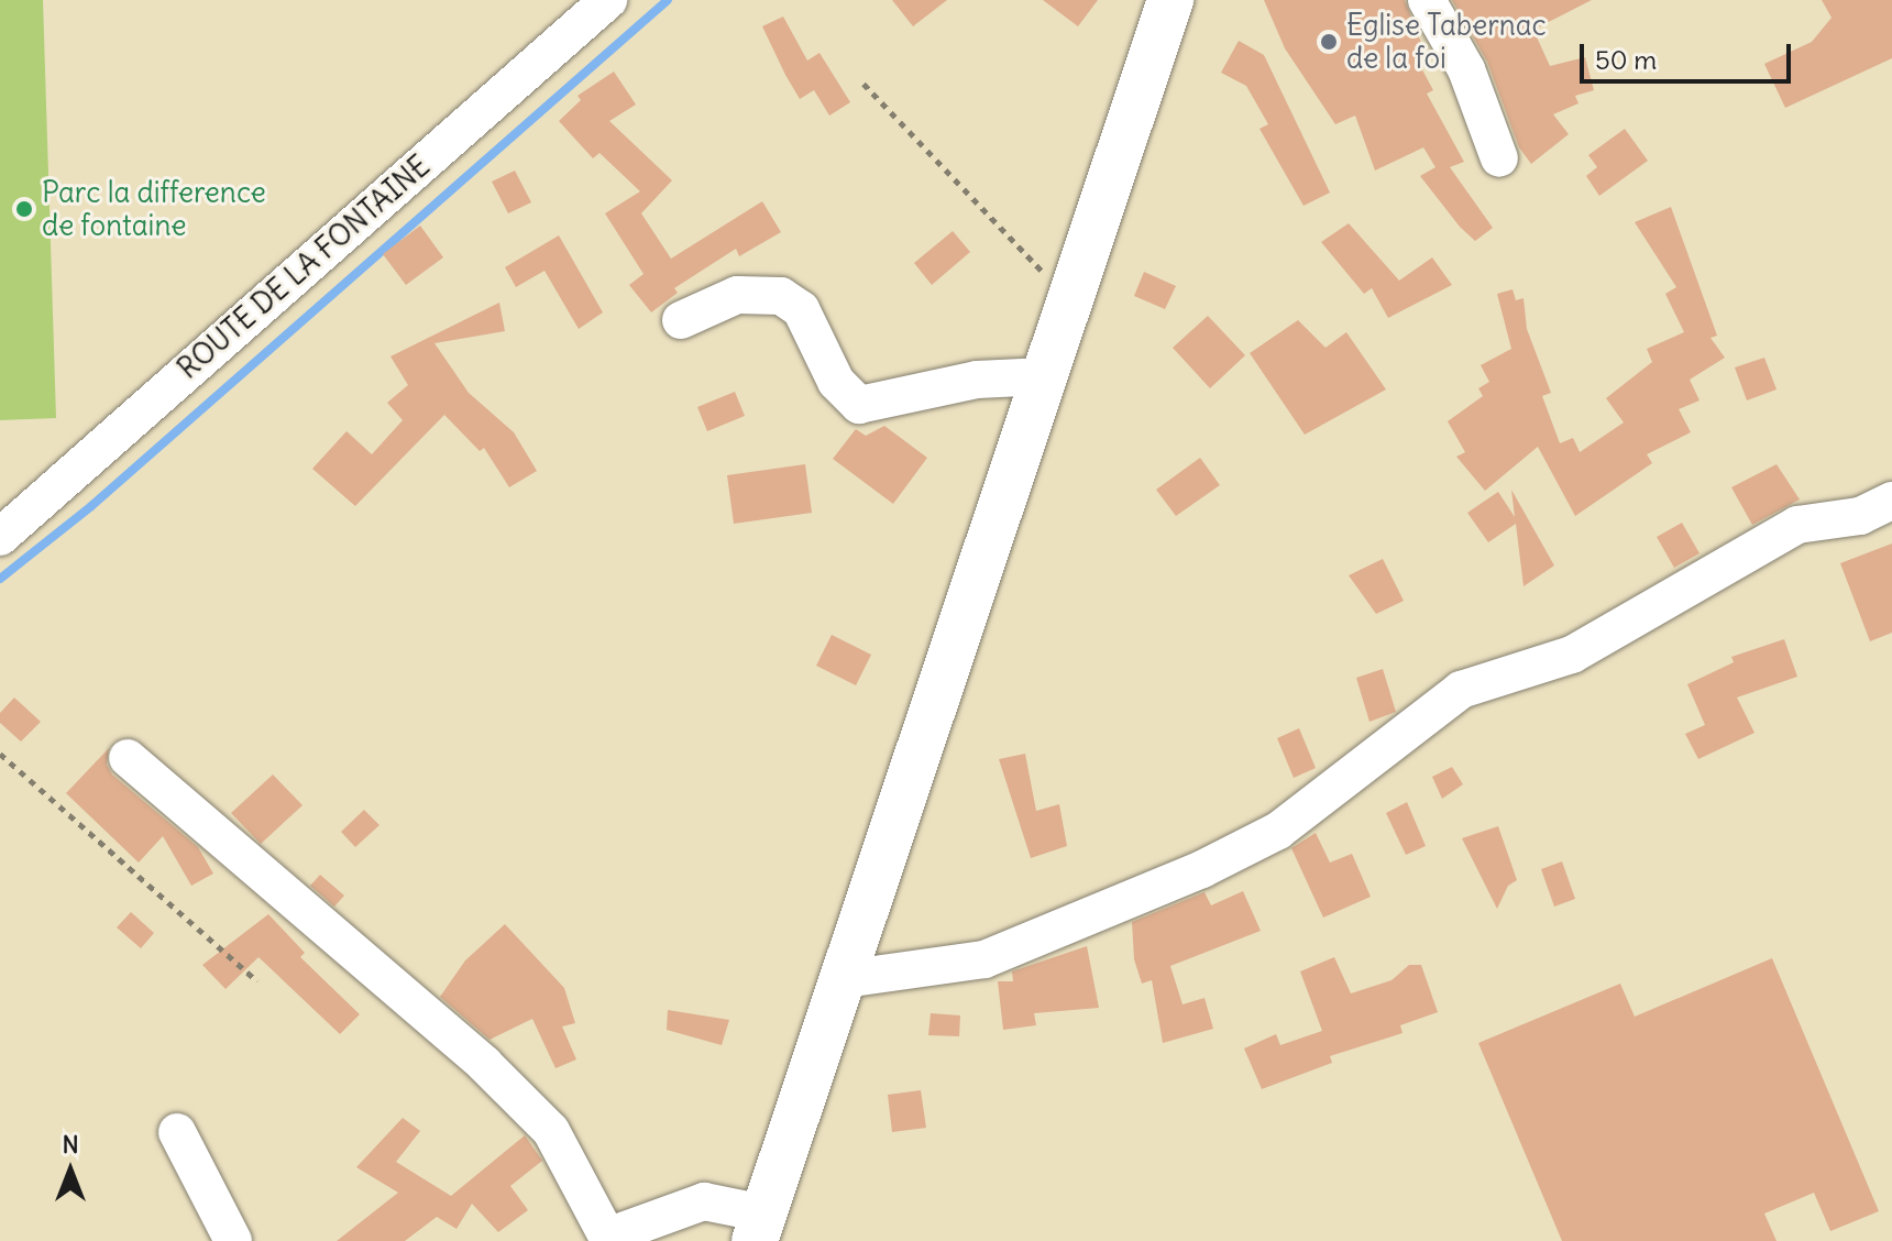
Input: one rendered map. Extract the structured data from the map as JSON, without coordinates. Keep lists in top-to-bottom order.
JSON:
{
  "streets": {
    "street": ["ROUTE DE LA FONTAINE"]
  },
  "places": ["Eglise Tabernac de la foi", "Parc la difference de fontaine"],
  "scale_bar": "50 m",
  "north": "top"
}
